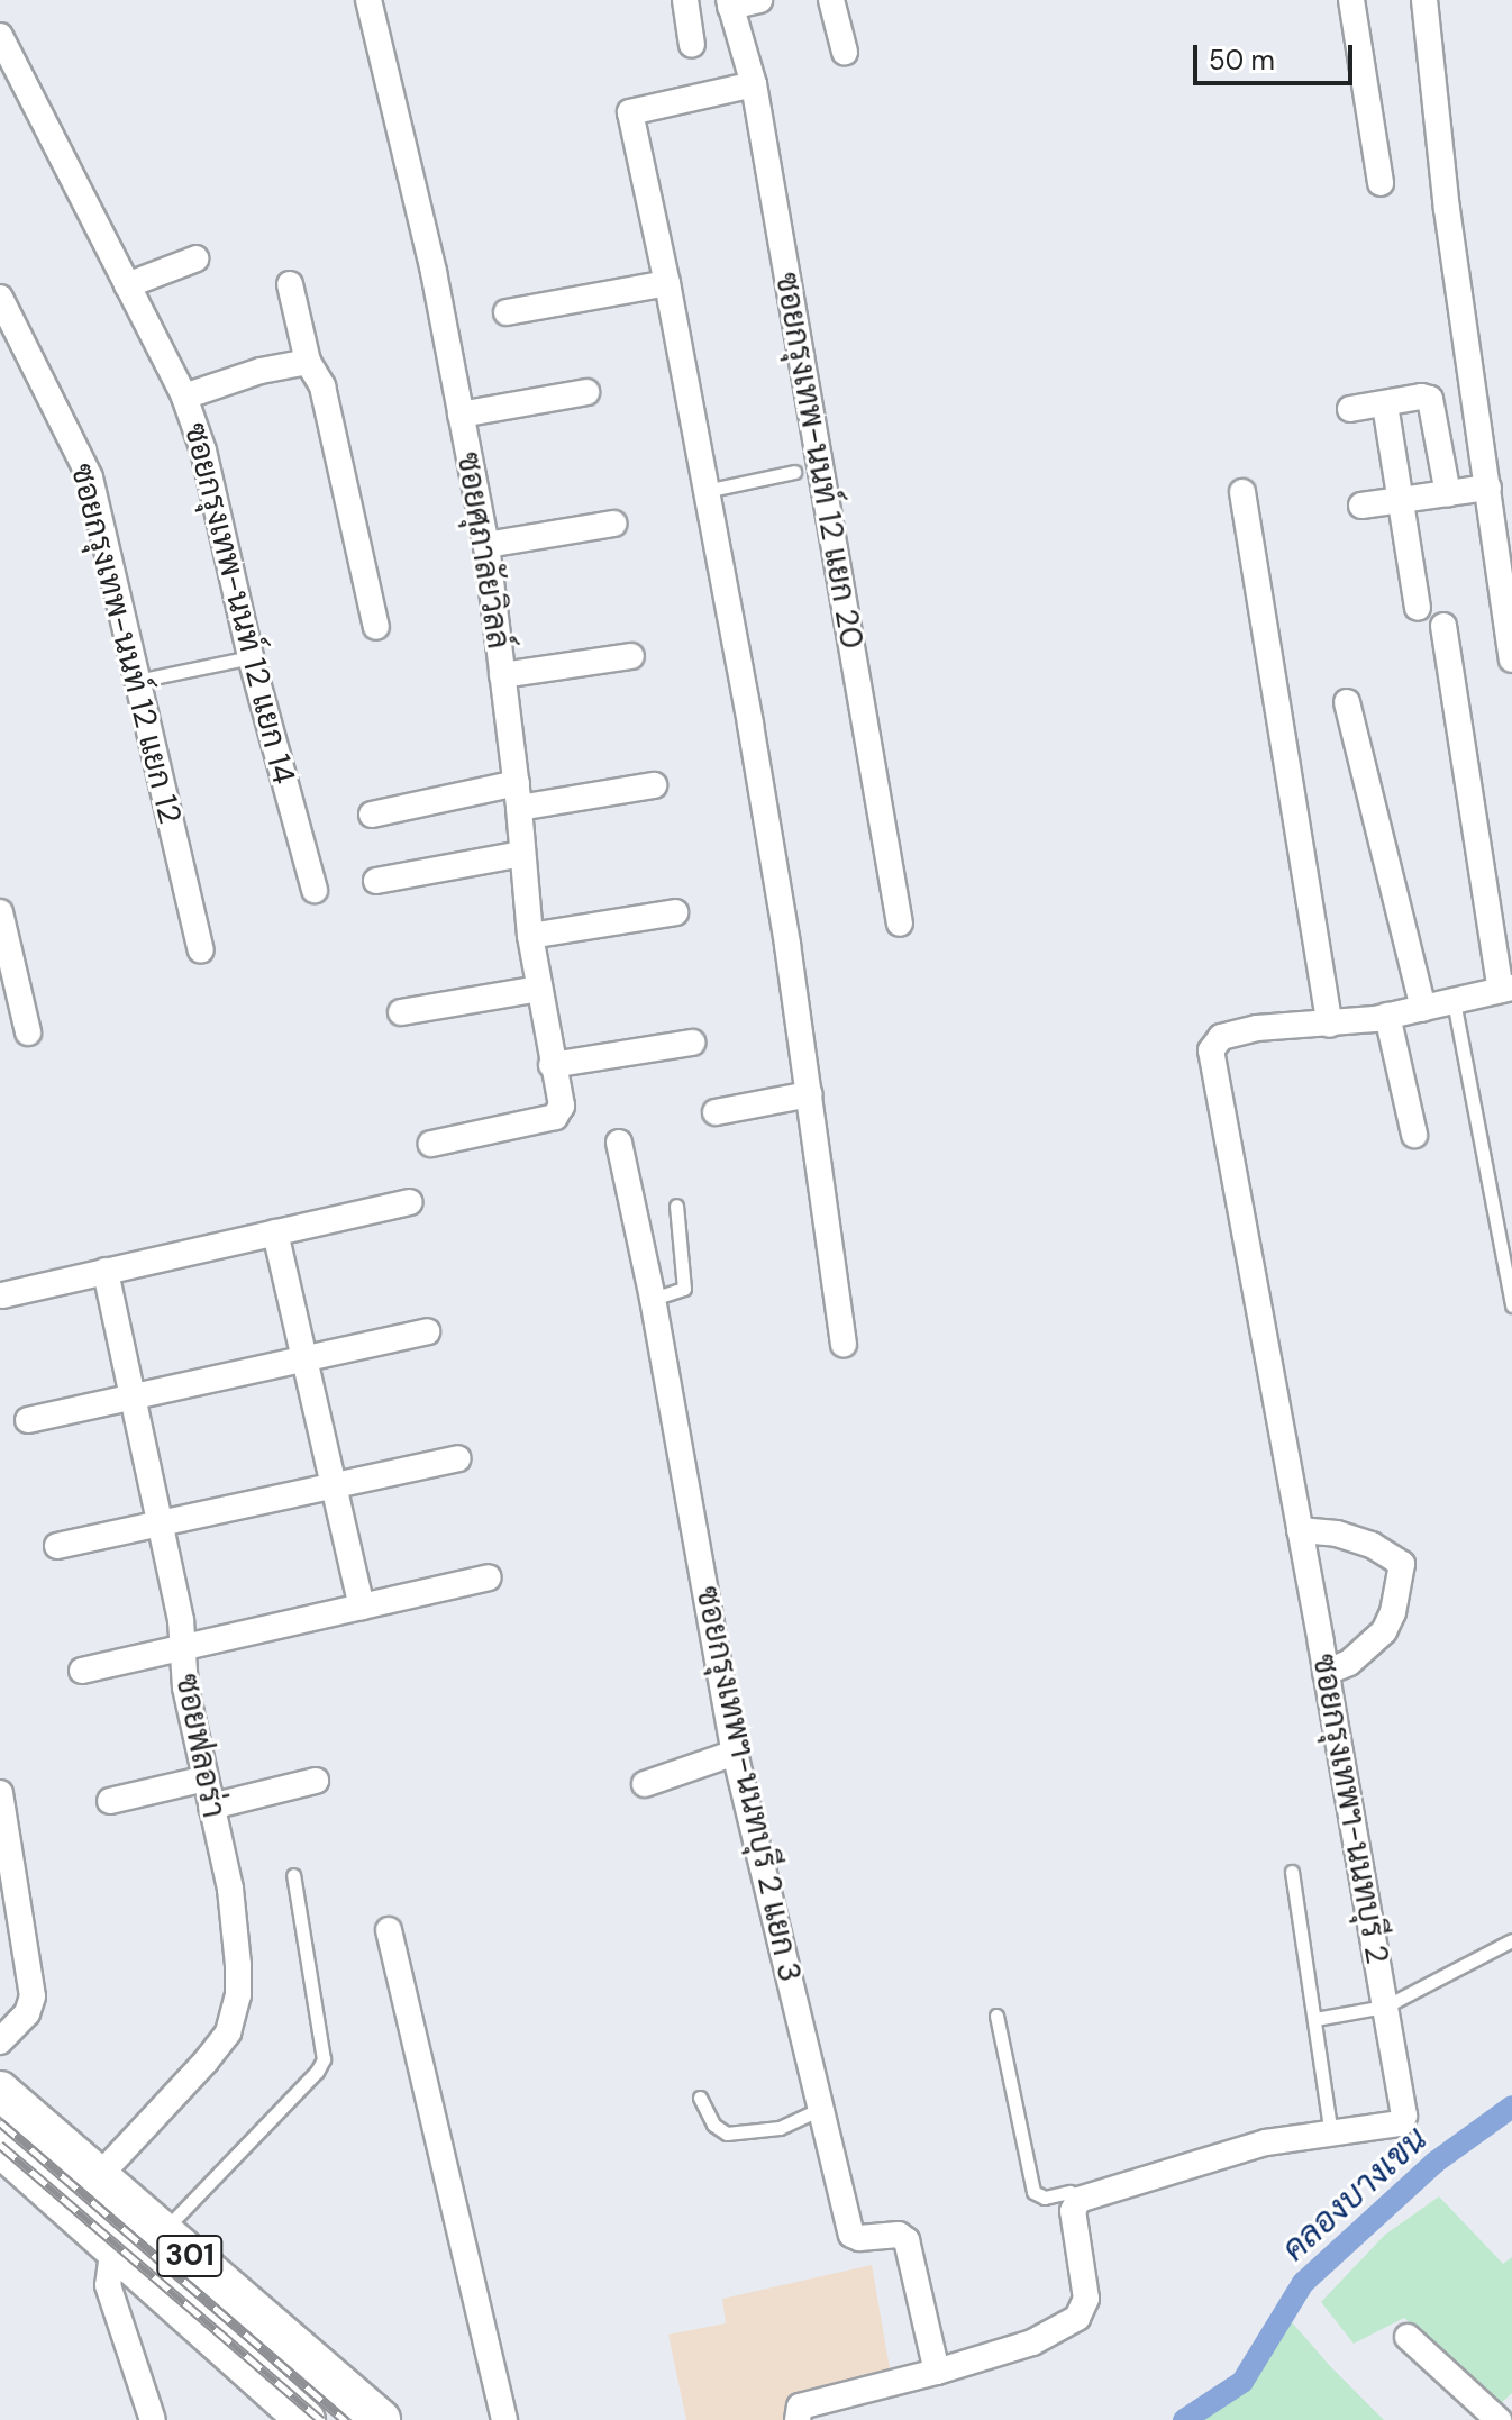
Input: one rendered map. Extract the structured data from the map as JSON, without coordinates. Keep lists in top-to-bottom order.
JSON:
{
  "streets": {
    "main road": ["301"],
    "street": [
      "ซอยกรุงเทพ-นนท์ 12 แยก 20",
      "ซอยศุภาลัยวิลล์",
      "ซอยกรุงเทพ-นนท์ 12 แยก 14",
      "ซอยกรุงเทพ-นนท์ 12 แยก 12",
      "ซอยฟลอร่า",
      "ซอยกรุงเทพฯ-นนทบุรี 2 แยก 3",
      "ซอยกรุงเทพฯ-นนทบุรี 2"
    ]
  },
  "crossings": [
    ["ซอยฟลอร่า", "301"],
    ["ซอยกรุงเทพฯ-นนทบุรี 2 แยก 3", "ซอยกรุงเทพฯ-นนทบุรี 2"]
  ],
  "water": ["คลองบางเขน"],
  "scale_bar": "50 m"
}
